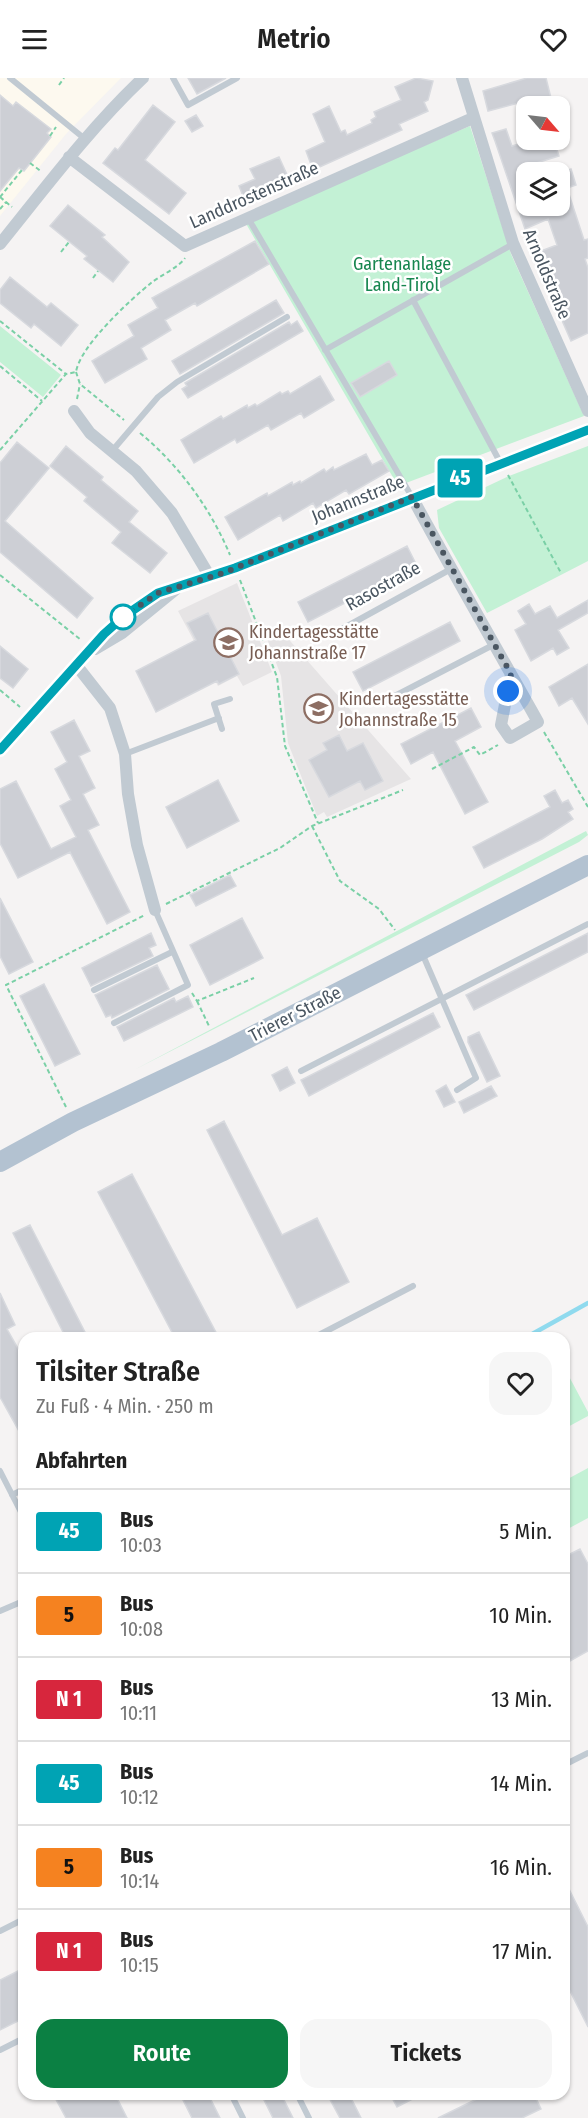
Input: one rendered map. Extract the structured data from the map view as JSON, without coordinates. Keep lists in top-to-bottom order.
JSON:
{
  "streets": {
    "main road": ["Trierer Straße"],
    "street": [
      "Landdrostenstraße",
      "Arnoldstraße",
      "Johannstraße",
      "Rasostraße"
    ]
  },
  "crossings": [
    ["Landdrostenstraße", "Arnoldstraße"],
    ["Johannstraße", "Rasostraße"]
  ],
  "parks": ["Gartenanlage Land-Tirol"],
  "places": {
    "school or university": ["Kindertagesstätte Johannstraße 17", "Kindertagesstätte Johannstraße 15"]
  },
  "lines": ["bus line 45"],
  "north": "bottom right",
  "page": {
    "header": "Metrio",
    "on_map": "45",
    "heading": [
      ["Tilsiter Straße", "Zu Fuß · 4 Min. · 250 m"],
      "Abfahrten"
    ],
    "list": [
      {
        "mark": "45",
        "name": "Bus",
        "note": "10:03",
        "value": "5 Min."
      },
      {
        "mark": "5",
        "name": "Bus",
        "note": "10:08",
        "value": "10 Min."
      },
      {
        "mark": "N 1",
        "name": "Bus",
        "note": "10:11",
        "value": "13 Min."
      },
      {
        "mark": "45",
        "name": "Bus",
        "note": "10:12",
        "value": "14 Min."
      },
      {
        "mark": "5",
        "name": "Bus",
        "note": "10:14",
        "value": "16 Min."
      },
      {
        "mark": "N 1",
        "name": "Bus",
        "note": "10:15",
        "value": "17 Min."
      }
    ],
    "buttons": ["Route", "Tickets"]
  }
}
